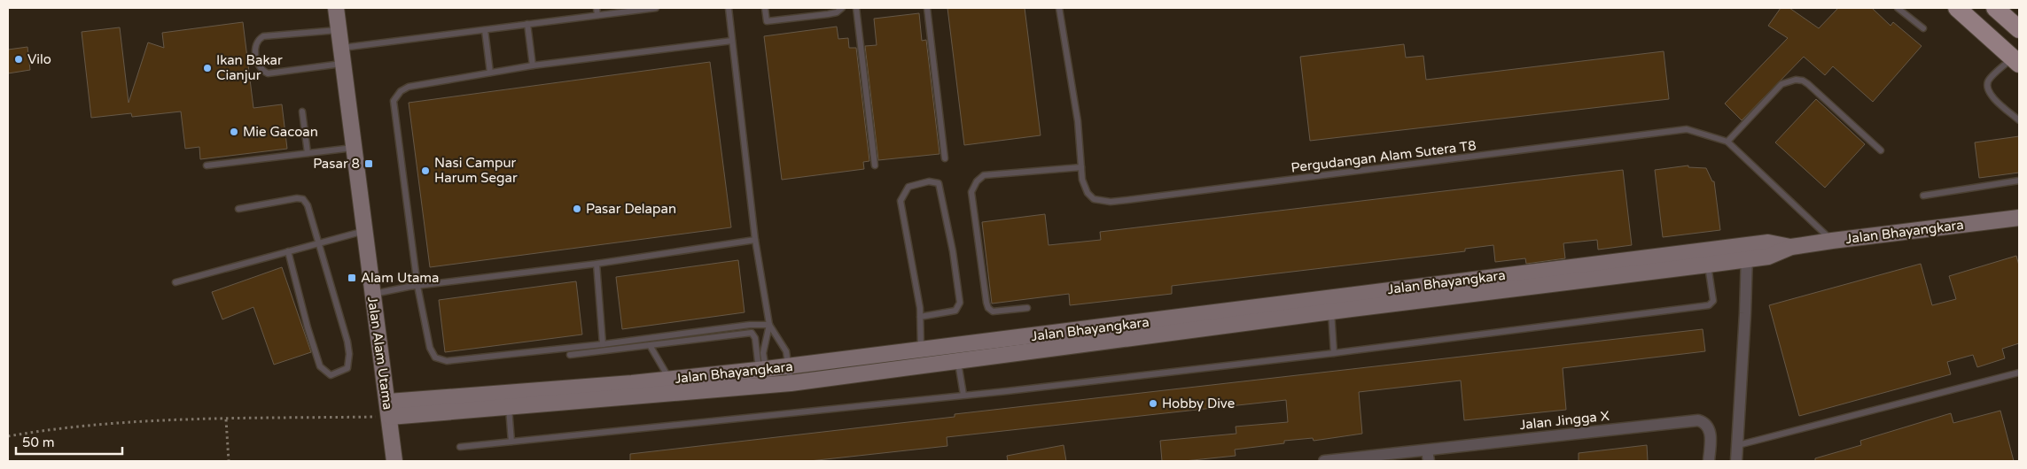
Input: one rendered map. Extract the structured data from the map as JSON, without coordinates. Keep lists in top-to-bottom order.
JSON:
{
  "streets": {
    "main road": ["Jalan Bhayangkara", "Jalan Alam Utama"],
    "street": ["Jalan Jingga X"],
    "lane": ["Pergudangan Alam Sutera T8"]
  },
  "crossings": [
    ["Pergudangan Alam Sutera T8", "Jalan Bhayangkara"],
    ["Jalan Bhayangkara", "Jalan Alam Utama"]
  ],
  "places": {
    "other": [
      "Vilo",
      "Ikan Bakar Cianjur",
      "Mie Gacoan",
      "Nasi Campur Harum Segar",
      "Pasar Delapan",
      "Hobby Dive"
    ],
    "transit": ["Pasar 8", "Alam Utama"]
  },
  "scale_bar": "50 m"
}
